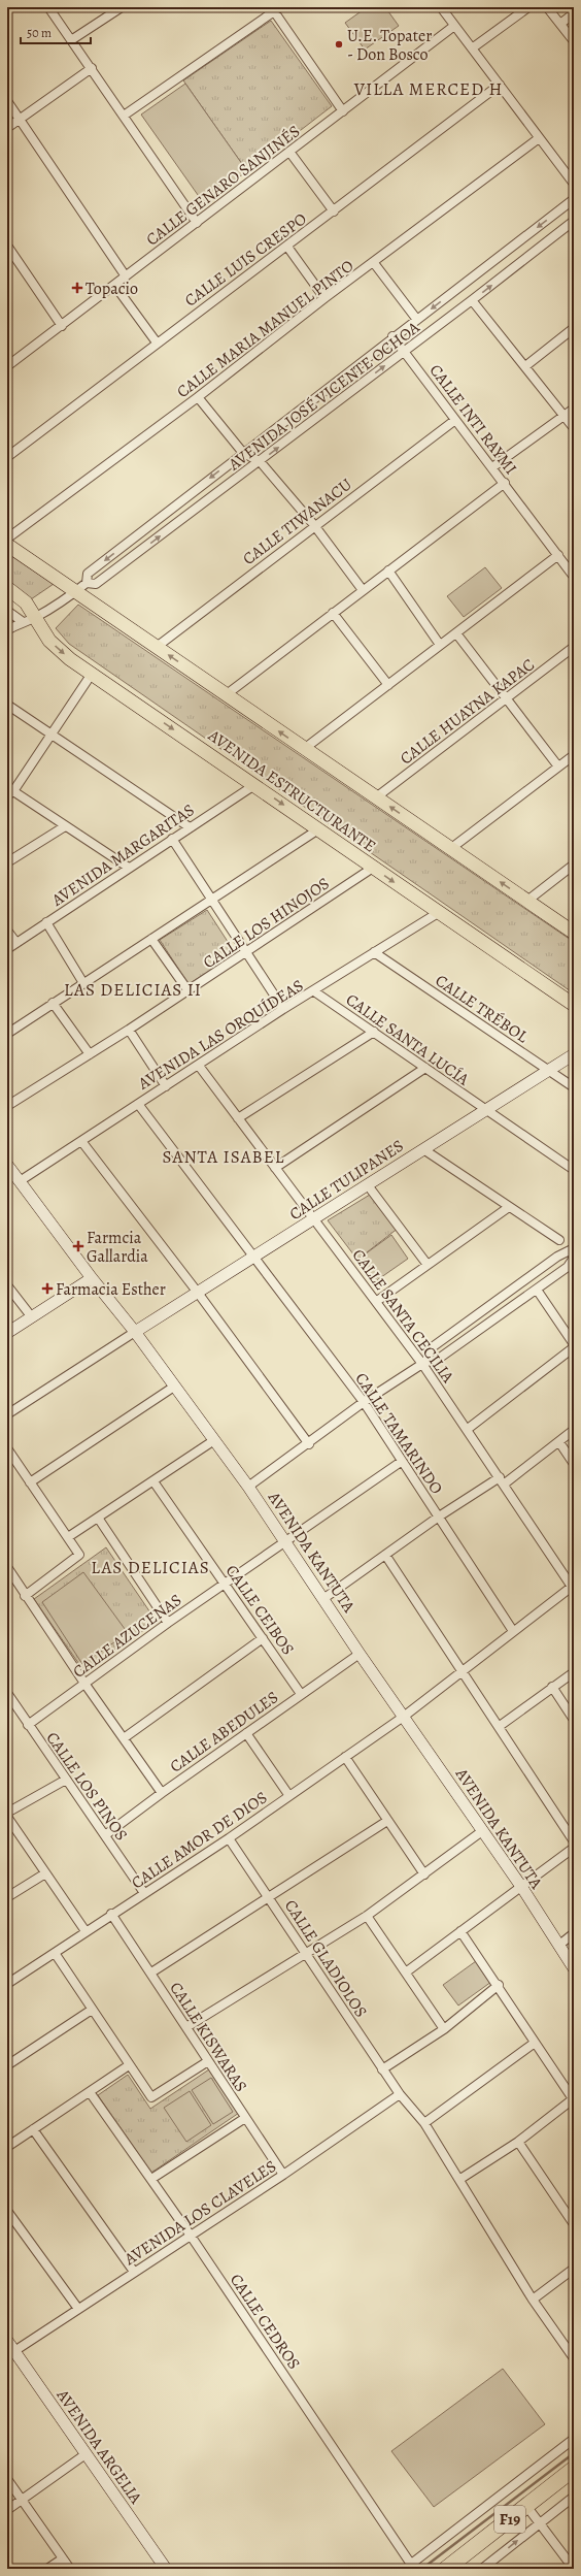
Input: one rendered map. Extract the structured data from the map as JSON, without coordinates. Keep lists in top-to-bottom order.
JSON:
{
  "streets": {
    "highway": ["F19"],
    "main road": ["AVENIDA ESTRUCTURANTE"],
    "street": [
      "CALLE GENARO SANJINÉS",
      "CALLE LUIS CRESPO",
      "CALLE MARIA MANUEL PINTO",
      "AVENIDA JOSÉ VICENTE OCHOA",
      "CALLE INTI RAYMI",
      "CALLE TIWANACU",
      "CALLE HUAYNA KAPAC",
      "AVENIDA MARGARITAS",
      "CALLE LOS HINOJOS",
      "CALLE TRÉBOL",
      "AVENIDA LAS ORQUÍDEAS",
      "CALLE SANTA LUCÍA",
      "CALLE TULIPANES",
      "CALLE SANTA CECILIA",
      "CALLE TAMARINDO",
      "AVENIDA KANTUTA",
      "CALLE CEIBOS",
      "CALLE AZUCENAS",
      "CALLE ABEDULES",
      "CALLE LOS PINOS",
      "CALLE AMOR DE DIOS",
      "CALLE GLADIOLOS",
      "CALLE KISWARAS",
      "AVENIDA LOS CLAVELES",
      "CALLE CEDROS",
      "AVENIDA ARGELIA"
    ]
  },
  "crossings": [
    ["AVENIDA JOSÉ VICENTE OCHOA", "CALLE INTI RAYMI"],
    ["CALLE INTI RAYMI", "CALLE TIWANACU"],
    ["AVENIDA ESTRUCTURANTE", "AVENIDA MARGARITAS"],
    ["AVENIDA ESTRUCTURANTE", "CALLE LOS HINOJOS"],
    ["AVENIDA ESTRUCTURANTE", "AVENIDA LAS ORQUÍDEAS"],
    ["CALLE TRÉBOL", "AVENIDA LAS ORQUÍDEAS"],
    ["CALLE TRÉBOL", "CALLE TULIPANES"],
    ["AVENIDA LAS ORQUÍDEAS", "CALLE SANTA LUCÍA"],
    ["AVENIDA LAS ORQUÍDEAS", "CALLE SANTA CECILIA"],
    ["AVENIDA LAS ORQUÍDEAS", "CALLE TAMARINDO"],
    ["AVENIDA LAS ORQUÍDEAS", "AVENIDA KANTUTA"],
    ["CALLE SANTA LUCÍA", "CALLE TULIPANES"],
    ["CALLE TULIPANES", "CALLE SANTA CECILIA"],
    ["CALLE TULIPANES", "CALLE TAMARINDO"],
    ["CALLE TULIPANES", "AVENIDA KANTUTA"],
    ["CALLE SANTA CECILIA", "CALLE AMOR DE DIOS"],
    ["CALLE TAMARINDO", "CALLE AZUCENAS"],
    ["CALLE TAMARINDO", "CALLE AMOR DE DIOS"],
    ["AVENIDA KANTUTA", "CALLE AZUCENAS"],
    ["AVENIDA KANTUTA", "CALLE ABEDULES"],
    ["AVENIDA KANTUTA", "CALLE AMOR DE DIOS"],
    ["CALLE CEIBOS", "CALLE AZUCENAS"],
    ["CALLE CEIBOS", "CALLE ABEDULES"],
    ["CALLE AZUCENAS", "CALLE LOS PINOS"],
    ["CALLE ABEDULES", "CALLE LOS PINOS"],
    ["CALLE LOS PINOS", "CALLE AMOR DE DIOS"],
    ["CALLE AMOR DE DIOS", "CALLE GLADIOLOS"],
    ["CALLE AMOR DE DIOS", "CALLE KISWARAS"],
    ["CALLE GLADIOLOS", "AVENIDA LOS CLAVELES"],
    ["CALLE KISWARAS", "AVENIDA LOS CLAVELES"],
    ["AVENIDA LOS CLAVELES", "CALLE CEDROS"],
    ["AVENIDA LOS CLAVELES", "AVENIDA ARGELIA"]
  ],
  "districts": [
    "VILLA MERCED H",
    "LAS DELICIAS II",
    "SANTA ISABEL",
    "LAS DELICIAS"
  ],
  "places": {
    "other": ["U.E. Topater - Don Bosco"],
    "health": ["Topacio", "Farmcia Gallardia", "Farmacia Esther"]
  },
  "scale_bar": "50 m"
}
